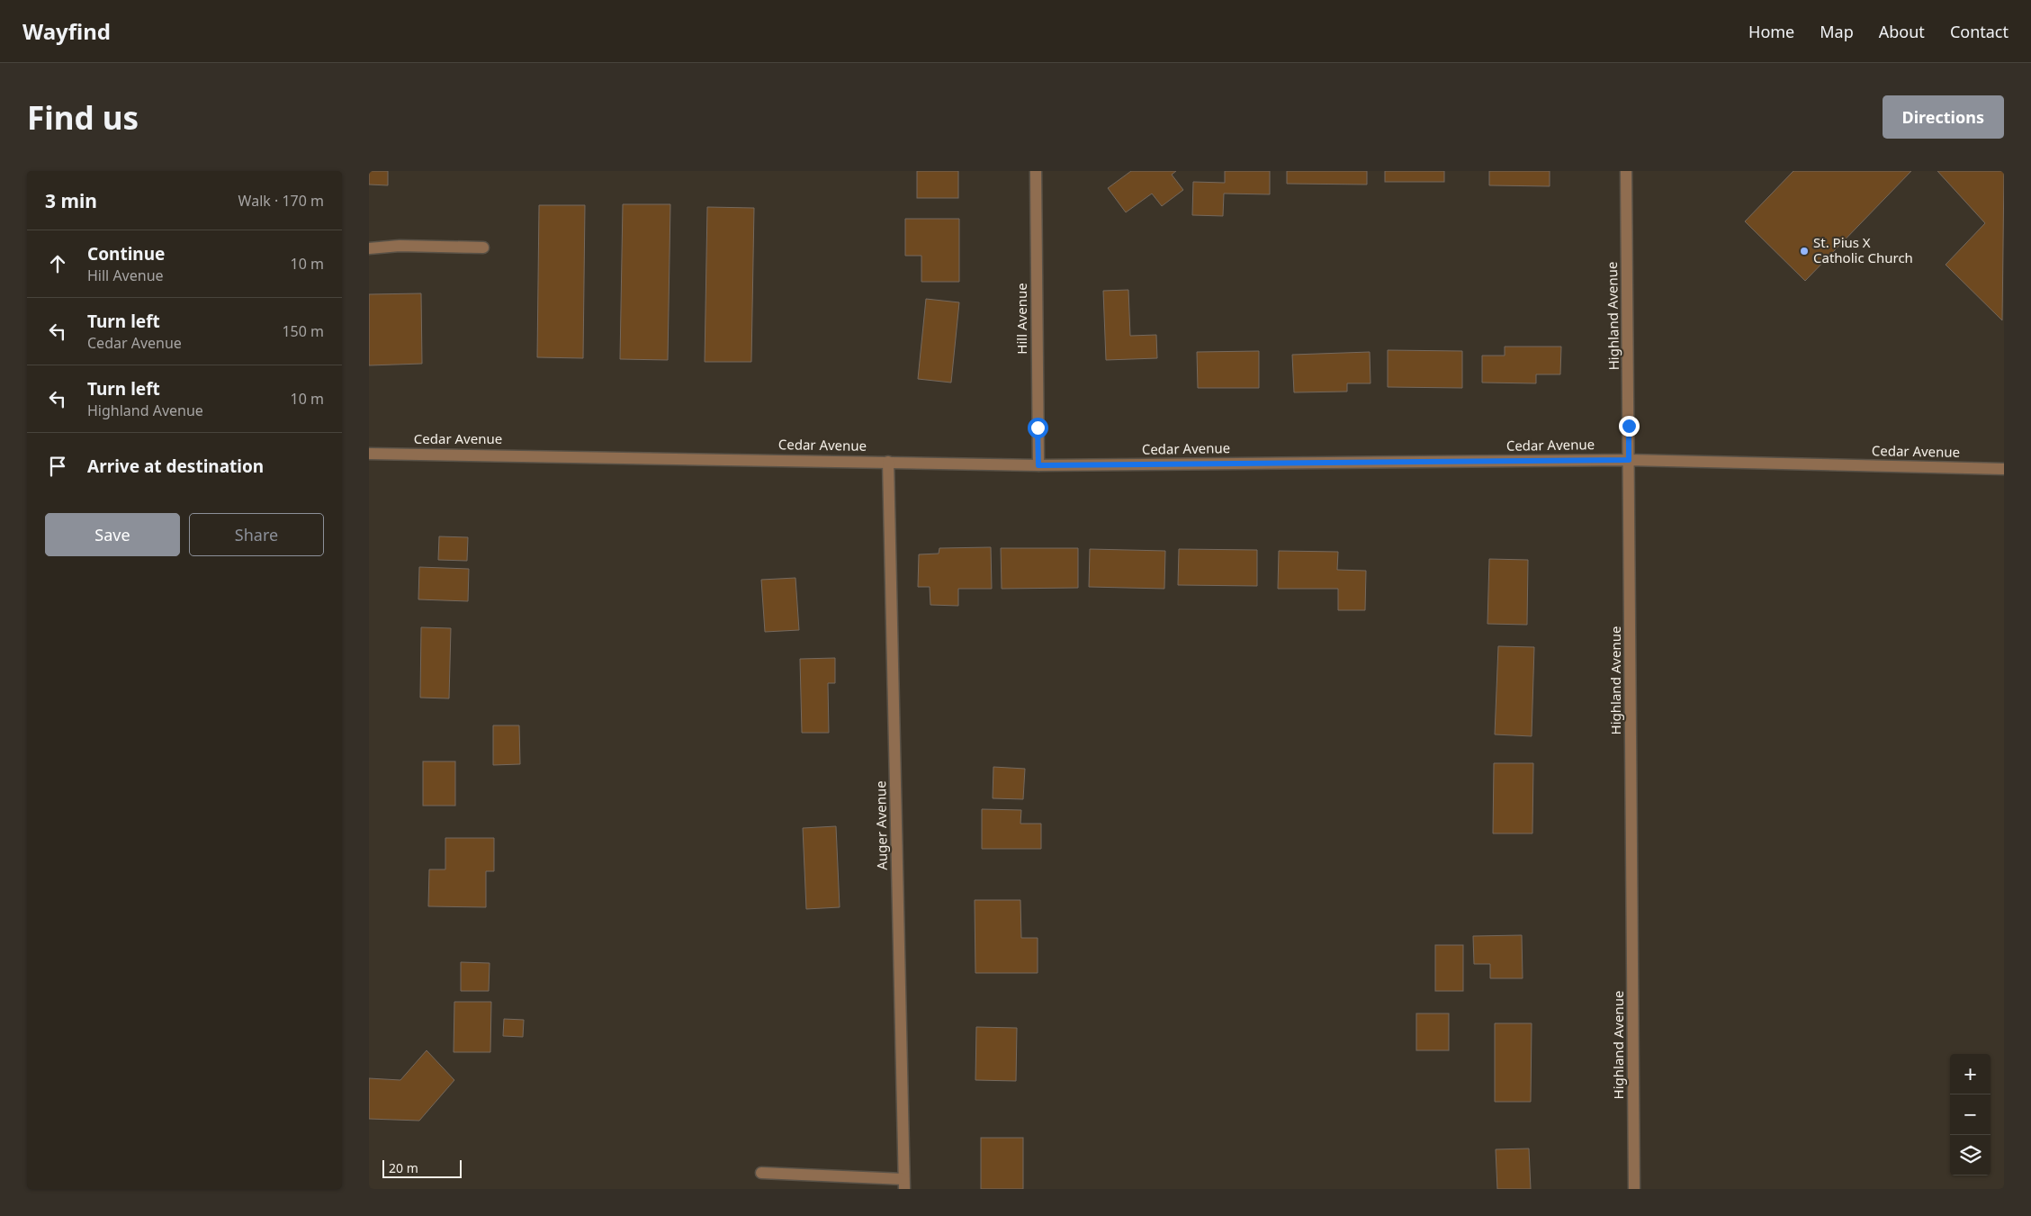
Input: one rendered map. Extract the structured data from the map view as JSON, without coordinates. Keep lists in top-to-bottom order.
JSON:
{
  "streets": {
    "street": [
      "Highland Avenue",
      "Hill Avenue",
      "Cedar Avenue",
      "Auger Avenue"
    ]
  },
  "crossings": [
    ["Highland Avenue", "Cedar Avenue"],
    ["Hill Avenue", "Cedar Avenue"],
    ["Cedar Avenue", "Auger Avenue"]
  ],
  "places": ["St. Pius X Catholic Church"],
  "scale_bar": "20 m",
  "page": {
    "header": "Wayfind",
    "nav": [
      "Home",
      "Map",
      "About",
      "Contact"
    ],
    "buttons": [
      "Directions",
      ["Save", "Share"]
    ],
    "title": "Find us",
    "heading": ["3 min", "Walk · 170 m"],
    "list": [
      ["Continue", "Hill Avenue", "10 m"],
      ["Turn left", "Cedar Avenue", "150 m"],
      ["Turn left", "Highland Avenue", "10 m"],
      "Arrive at destination"
    ],
    "map_buttons": ["+", "−"],
    "scale": "20 m"
  }
}
